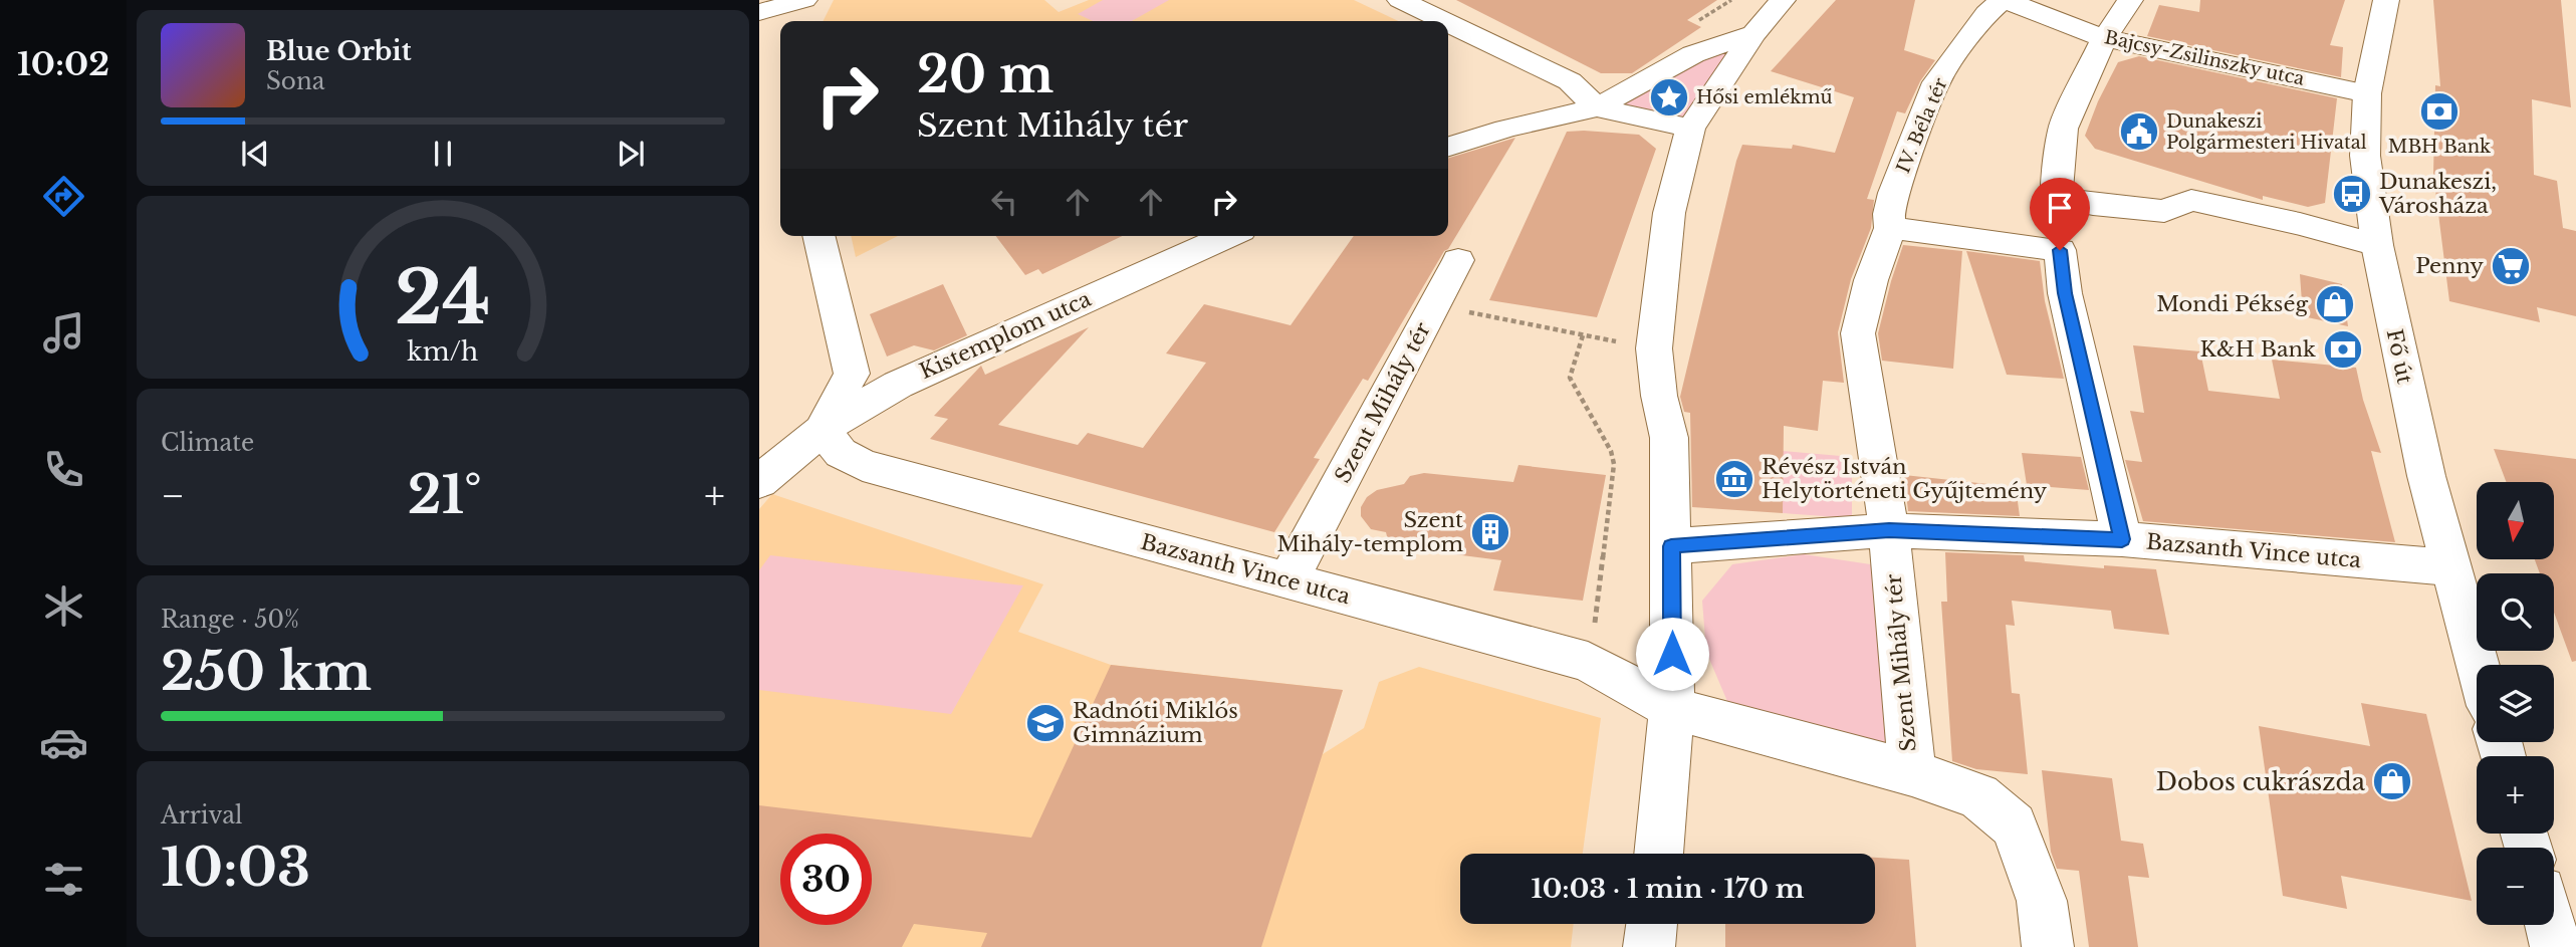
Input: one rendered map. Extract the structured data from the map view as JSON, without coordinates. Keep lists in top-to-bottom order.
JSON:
{
  "streets": {
    "street": [
      "Bajcsy-Zsilinszky utca",
      "IV. Béla tér",
      "Kistemplom utca",
      "Fő út",
      "Szent Mihály tér",
      "Bazsanth Vince utca"
    ]
  },
  "crossings": [
    ["Bajcsy-Zsilinszky utca", "IV. Béla tér"],
    ["Bajcsy-Zsilinszky utca", "Fő út"],
    ["IV. Béla tér", "Szent Mihály tér"],
    ["IV. Béla tér", "Bazsanth Vince utca"],
    ["Kistemplom utca", "Bazsanth Vince utca"],
    ["Fő út", "Bazsanth Vince utca"],
    ["Szent Mihály tér", "Bazsanth Vince utca"]
  ],
  "places": {
    "place": ["Hősi emlékmű"],
    "bank": ["MBH Bank", "K&H Bank"],
    "public building": ["Dunakeszi Polgármesteri Hivatal"],
    "bus stop": ["Dunakeszi, Városháza"],
    "supermarket": ["Penny"],
    "shop": ["Mondi Pékség", "Dobos cukrászda"],
    "museum": ["Révész István Helytörténeti Gyűjtemény"],
    "building": ["Szent Mihály-templom"],
    "school or university": ["Radnóti Miklós Gimnázium"]
  },
  "north": "bottom",
  "page": {
    "tabs": "10:02",
    "turn": ["20 m", "Szent Mihály tér"],
    "song": ["Blue Orbit", "Sona"],
    "tile": [
      "Climate",
      ["Range · 50%", "250 km"],
      ["Arrival", "10:03"]
    ],
    "heat": ["−", "21°", "+"],
    "map_buttons": ["+", "−"],
    "limit": "30",
    "trip": "10:03 · 1 min · 170 m",
    "gauge": ["24", "km/h"]
  }
}
